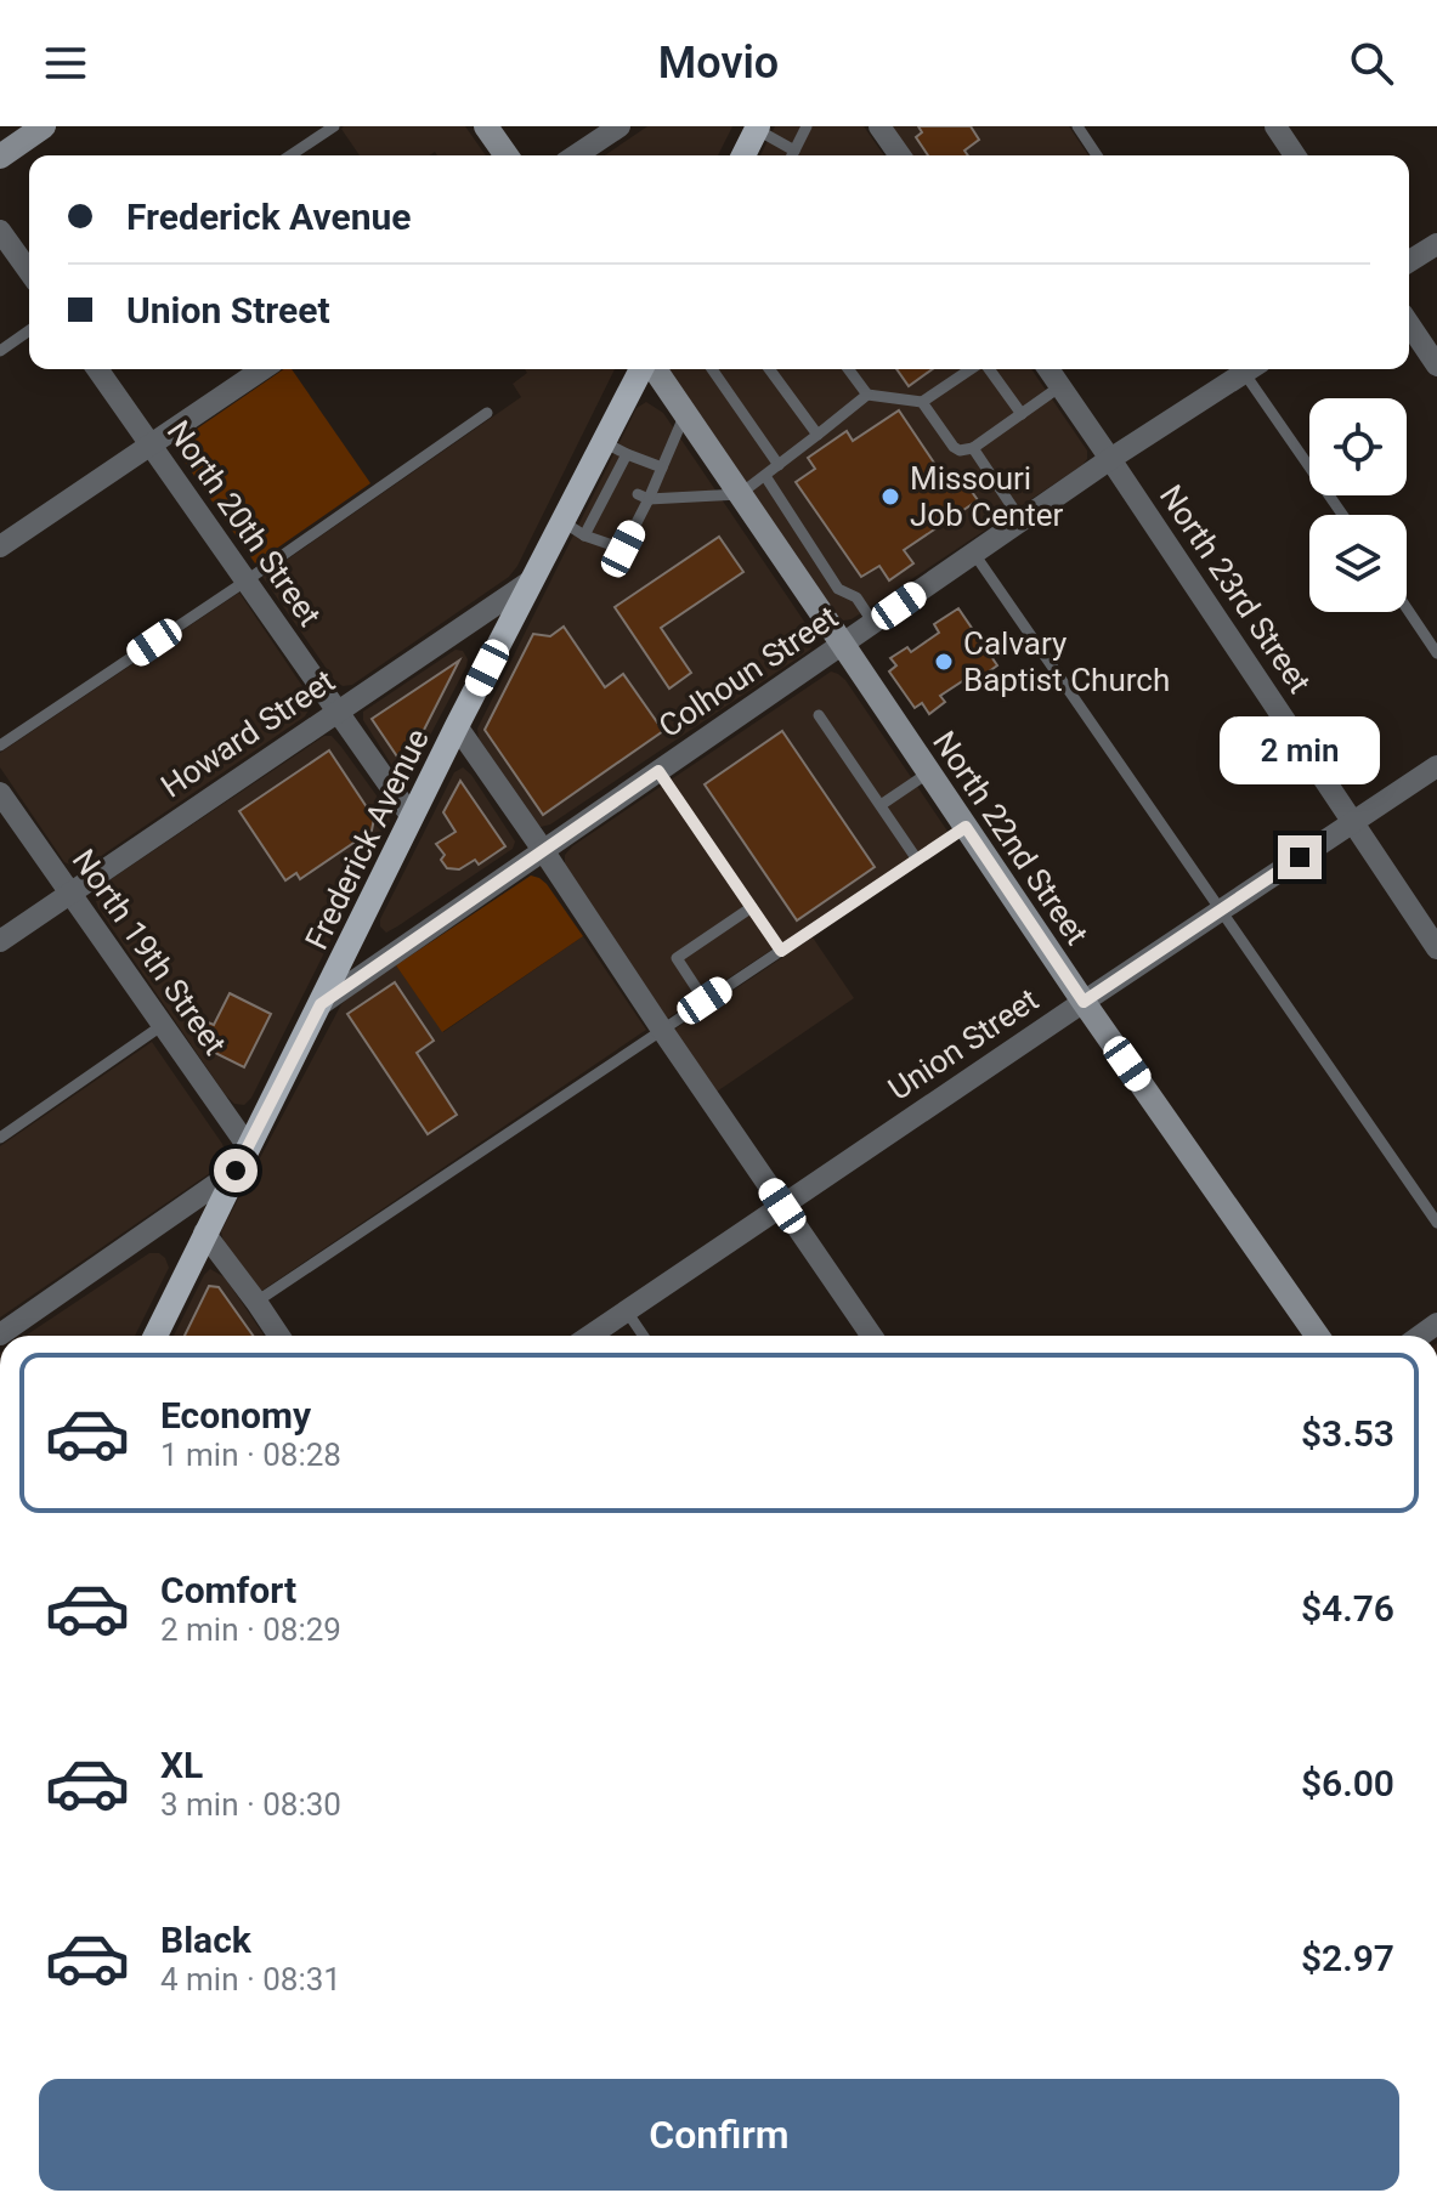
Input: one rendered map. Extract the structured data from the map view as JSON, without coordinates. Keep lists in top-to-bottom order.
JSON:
{
  "streets": {
    "main road": ["North 22nd Street", "Frederick Avenue"],
    "street": [
      "North 20th Street",
      "North 23rd Street",
      "Colhoun Street",
      "Howard Street",
      "North 19th Street",
      "Union Street"
    ]
  },
  "crossings": [
    ["North 20th Street", "Howard Street"],
    ["North 20th Street", "Frederick Avenue"],
    ["North 23rd Street", "Colhoun Street"],
    ["North 23rd Street", "Union Street"],
    ["Colhoun Street", "North 22nd Street"],
    ["Colhoun Street", "Frederick Avenue"],
    ["Howard Street", "Frederick Avenue"],
    ["Howard Street", "North 19th Street"],
    ["North 22nd Street", "Union Street"],
    ["Frederick Avenue", "North 19th Street"]
  ],
  "places": ["Missouri Job Center", "Calvary Baptist Church"],
  "page": {
    "header": "Movio",
    "banner": ["Frederick Avenue", "Union Street"],
    "bubble": "2 min",
    "list": [
      {
        "name": "Economy",
        "note": "1 min · 08:28",
        "value": "$3.53"
      },
      {
        "name": "Comfort",
        "note": "2 min · 08:29",
        "value": "$4.76"
      },
      {
        "name": "XL",
        "note": "3 min · 08:30",
        "value": "$6.00"
      },
      {
        "name": "Black",
        "note": "4 min · 08:31",
        "value": "$2.97"
      }
    ],
    "buttons": "Confirm"
  }
}
